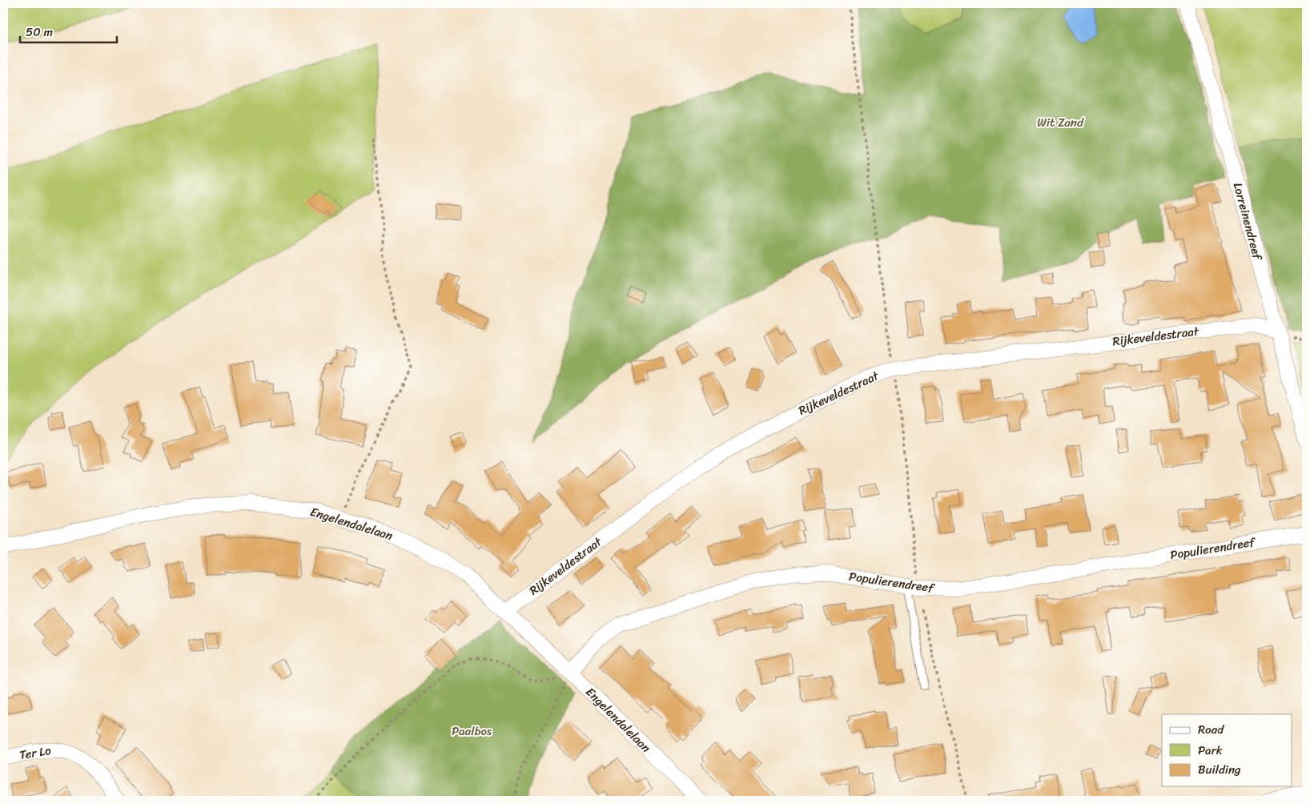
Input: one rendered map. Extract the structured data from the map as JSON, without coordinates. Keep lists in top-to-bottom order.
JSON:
{
  "streets": {
    "street": [
      "Lorreinendreef",
      "Rijkeveldestraat",
      "Engelendalelaan",
      "Populierendreef",
      "Ter Lo"
    ]
  },
  "crossings": [
    ["Lorreinendreef", "Rijkeveldestraat"],
    ["Rijkeveldestraat", "Engelendalelaan"],
    ["Engelendalelaan", "Populierendreef"]
  ],
  "parks": ["Wit Zand", "Paalbos"],
  "legend": ["Road", "Park", "Building"],
  "scale_bar": "50 m"
}
